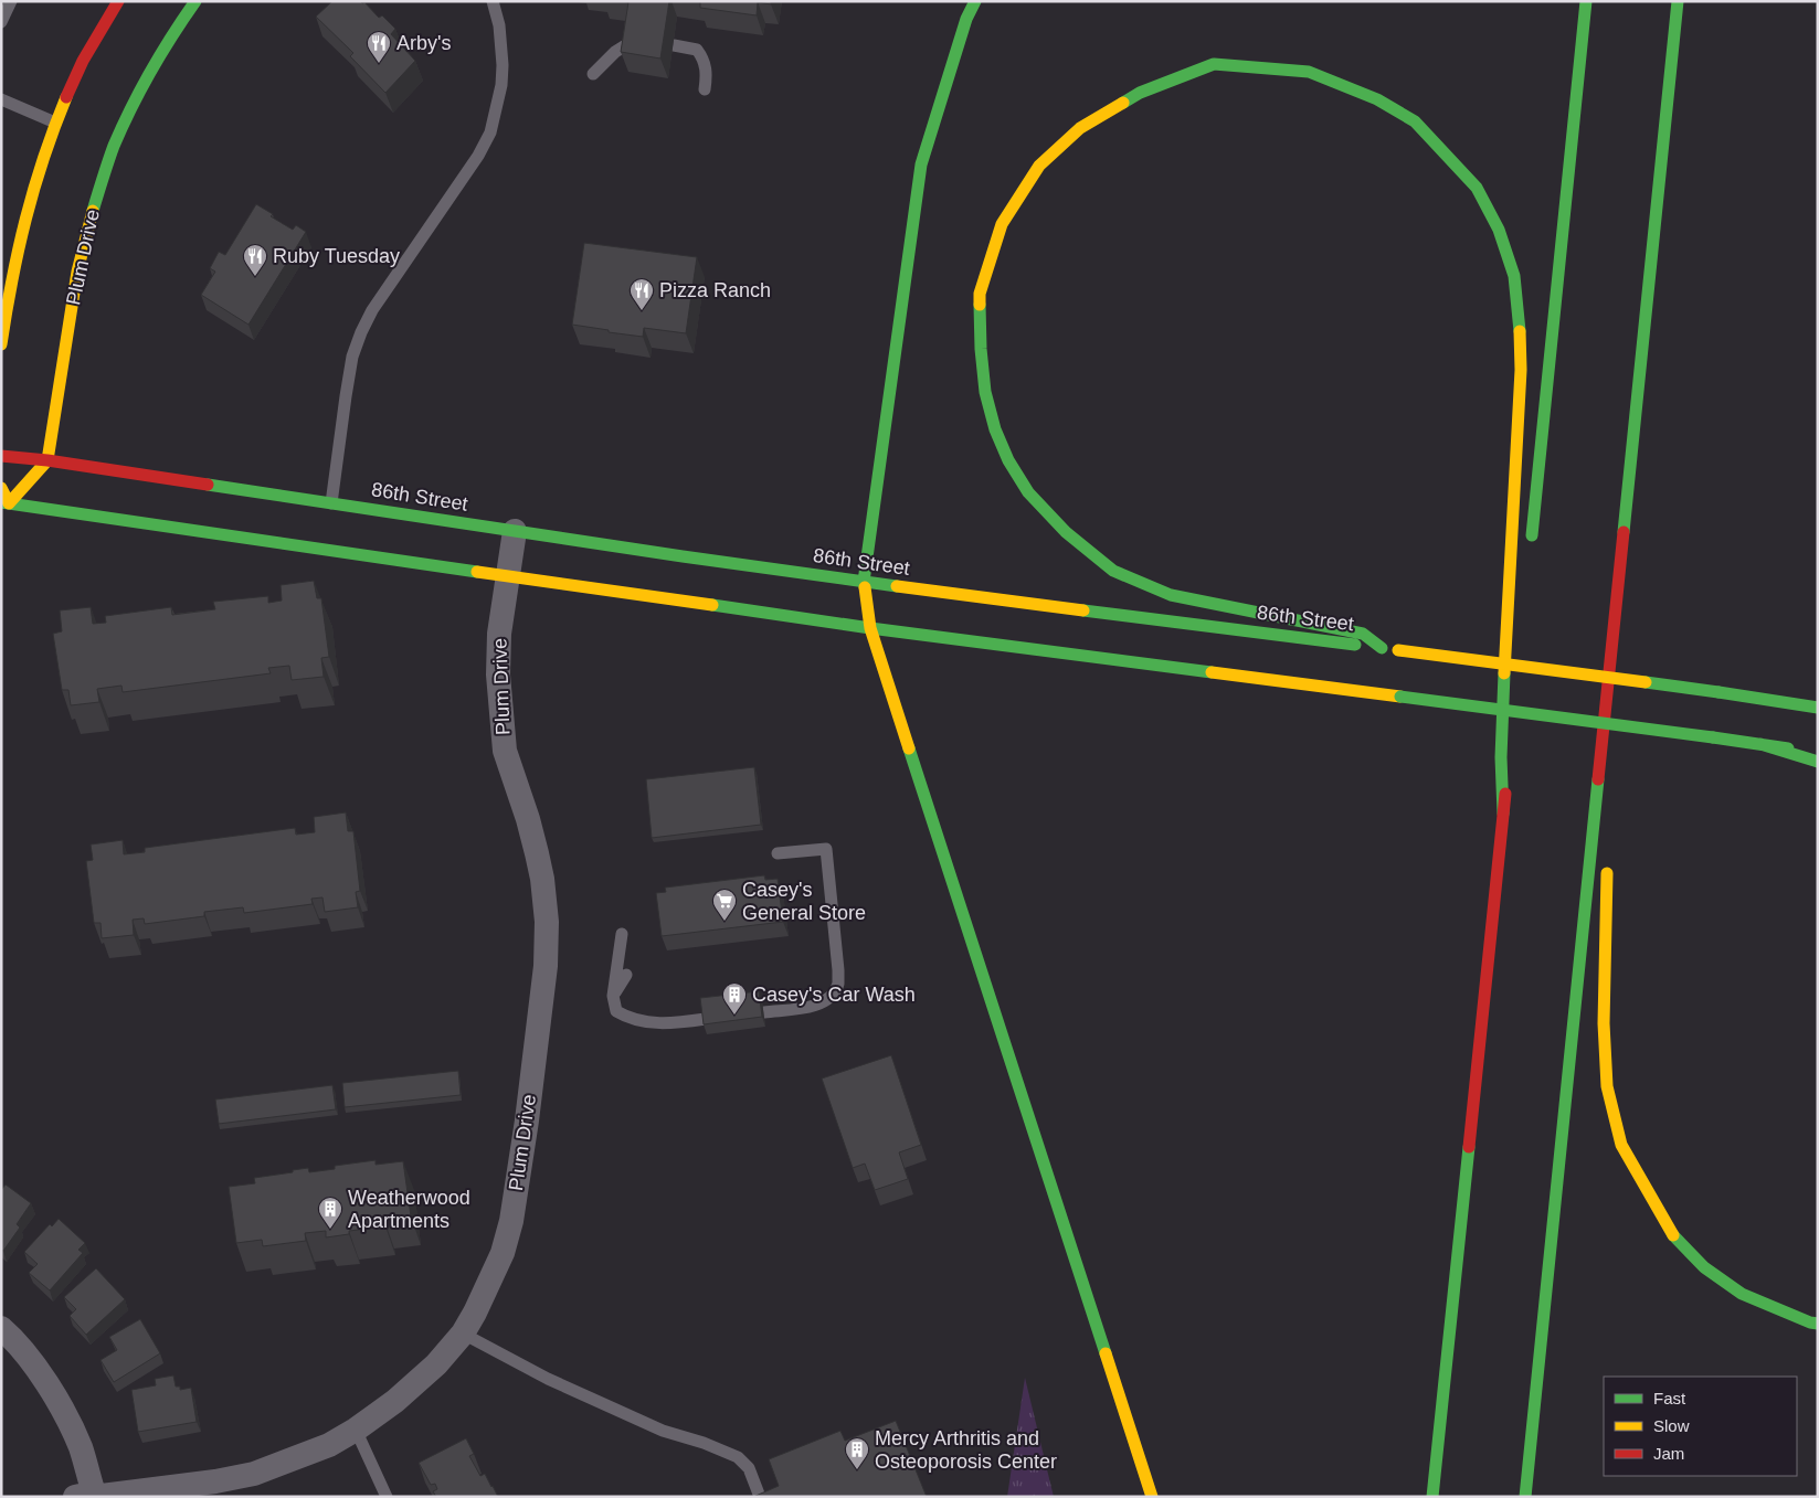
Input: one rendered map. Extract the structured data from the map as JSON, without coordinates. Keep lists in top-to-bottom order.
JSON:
{
  "streets": {
    "main road": ["Plum Drive", "86th Street"]
  },
  "crossings": [
    ["Plum Drive", "86th Street"]
  ],
  "places": {
    "restaurant": ["Arby's", "Ruby Tuesday", "Pizza Ranch"],
    "supermarket": ["Casey's General Store"],
    "building": ["Casey's Car Wash", "Weatherwood Apartments", "Mercy Arthritis and Osteoporosis Center"]
  },
  "legend": ["Fast", "Slow", "Jam"]
}
